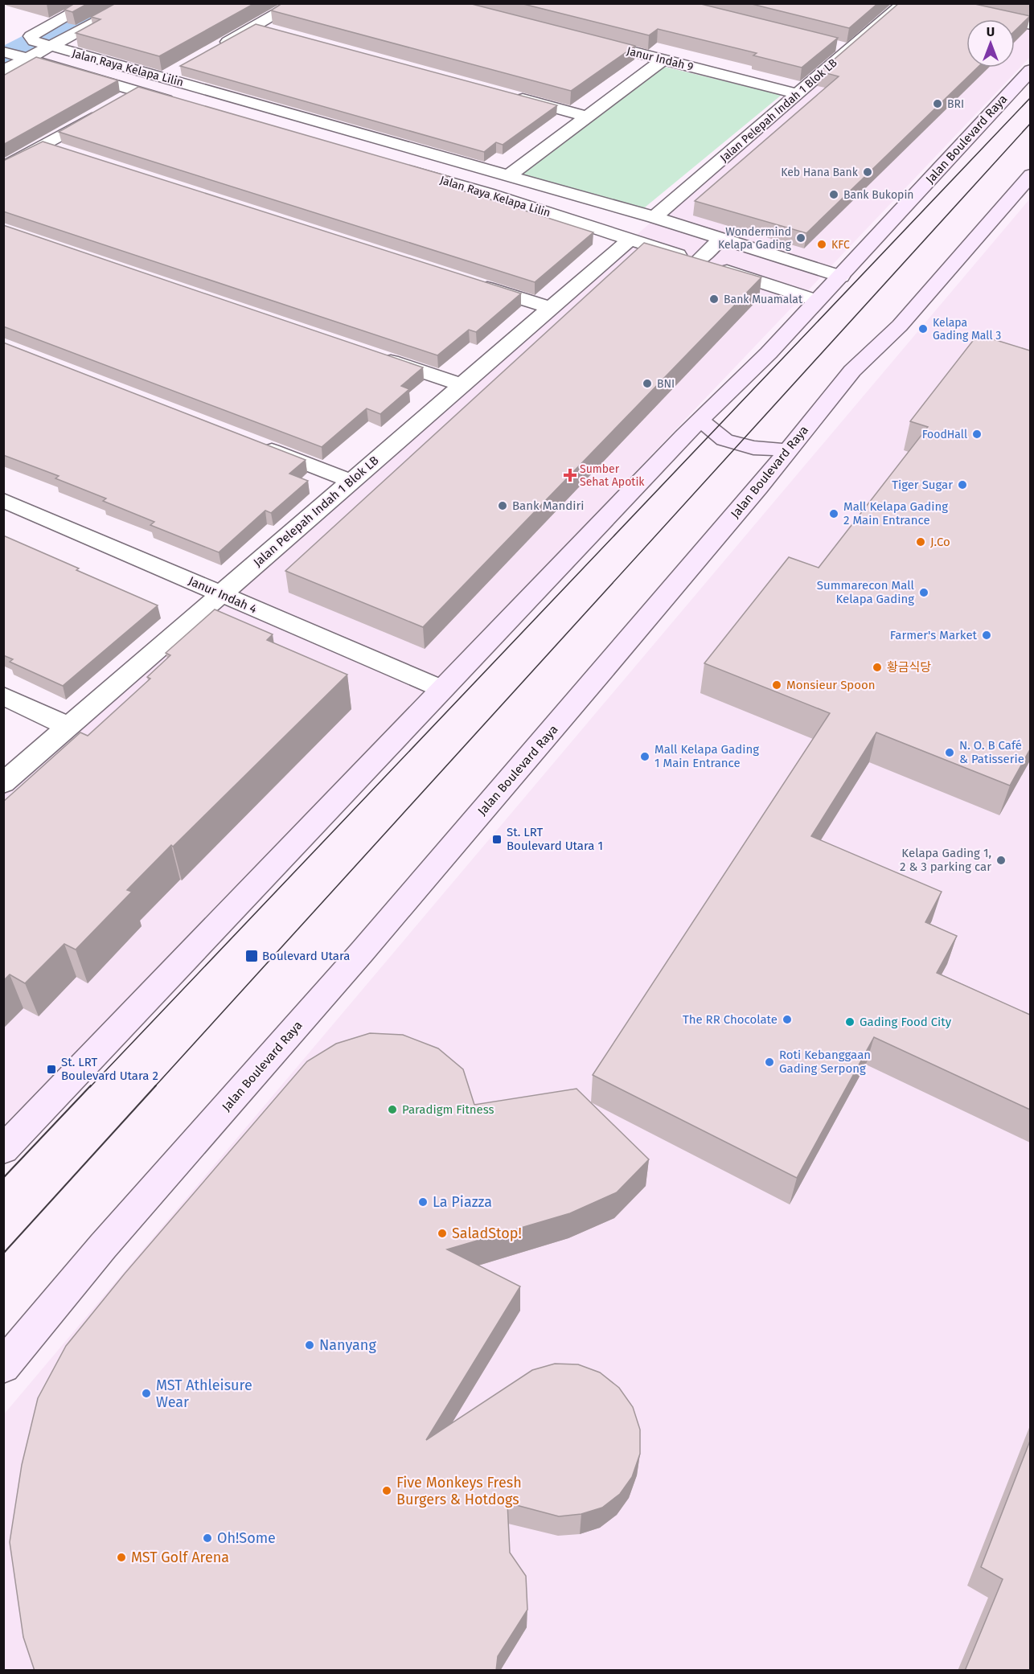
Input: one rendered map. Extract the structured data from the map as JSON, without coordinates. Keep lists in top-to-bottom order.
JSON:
{
  "streets": {
    "main road": ["Jalan Boulevard Raya"],
    "street": [
      "Janur Indah 9",
      "Jalan Raya Kelapa Lilin",
      "Jalan Pelepah Indah 1 Blok LB",
      "Janur Indah 4"
    ]
  },
  "crossings": [
    ["Janur Indah 9", "Jalan Pelepah Indah 1 Blok LB"],
    ["Jalan Raya Kelapa Lilin", "Jalan Pelepah Indah 1 Blok LB"],
    ["Jalan Raya Kelapa Lilin", "Jalan Boulevard Raya"],
    ["Jalan Pelepah Indah 1 Blok LB", "Janur Indah 4"],
    ["Jalan Boulevard Raya", "Janur Indah 4"]
  ],
  "places": {
    "other": [
      "BRI",
      "Keb Hana Bank",
      "Bank Bukopin",
      "Wondermind Kelapa Gading",
      "KFC",
      "Bank Muamalat",
      "Kelapa Gading Mall 3",
      "BNI",
      "FoodHall",
      "Tiger Sugar",
      "Bank Mandiri",
      "Mall Kelapa Gading 2 Main Entrance",
      "J.Co",
      "Summarecon Mall Kelapa Gading",
      "Farmer's Market",
      "황금식당",
      "Monsieur Spoon",
      "N. O. B Café & Patisserie",
      "Mall Kelapa Gading 1 Main Entrance",
      "Kelapa Gading 1, 2 & 3 parking car",
      "The RR Chocolate",
      "Gading Food City",
      "Roti Kebanggaan Gading Serpong",
      "Paradigm Fitness",
      "La Piazza",
      "SaladStop!",
      "Nanyang",
      "MST Athleisure Wear",
      "Five Monkeys Fresh Burgers & Hotdogs",
      "Oh!Some",
      "MST Golf Arena"
    ],
    "health": ["Sumber Sehat Apotik"],
    "transit": ["St. LRT Boulevard Utara 1", "Boulevard Utara", "St. LRT Boulevard Utara 2"]
  },
  "north": "top"
}
